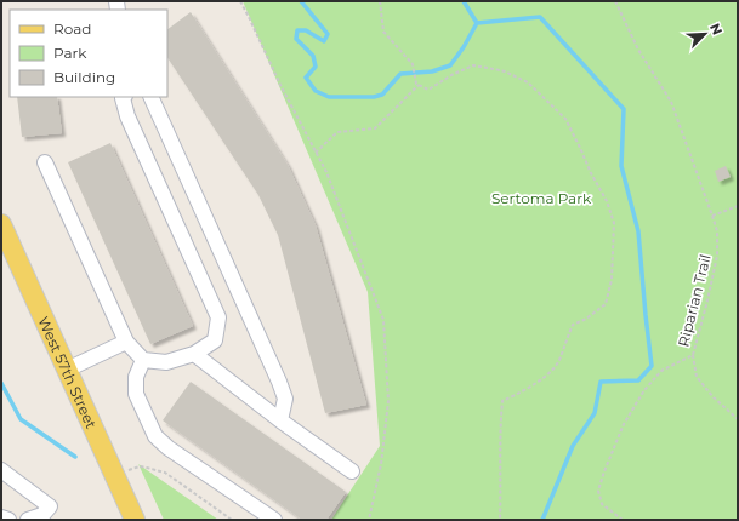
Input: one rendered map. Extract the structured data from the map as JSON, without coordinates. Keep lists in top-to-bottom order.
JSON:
{
  "streets": {
    "main road": ["West 57th Street"],
    "path": ["Riparian Trail"]
  },
  "parks": ["Sertoma Park"],
  "legend": ["Road", "Park", "Building"],
  "north": "top right"
}
